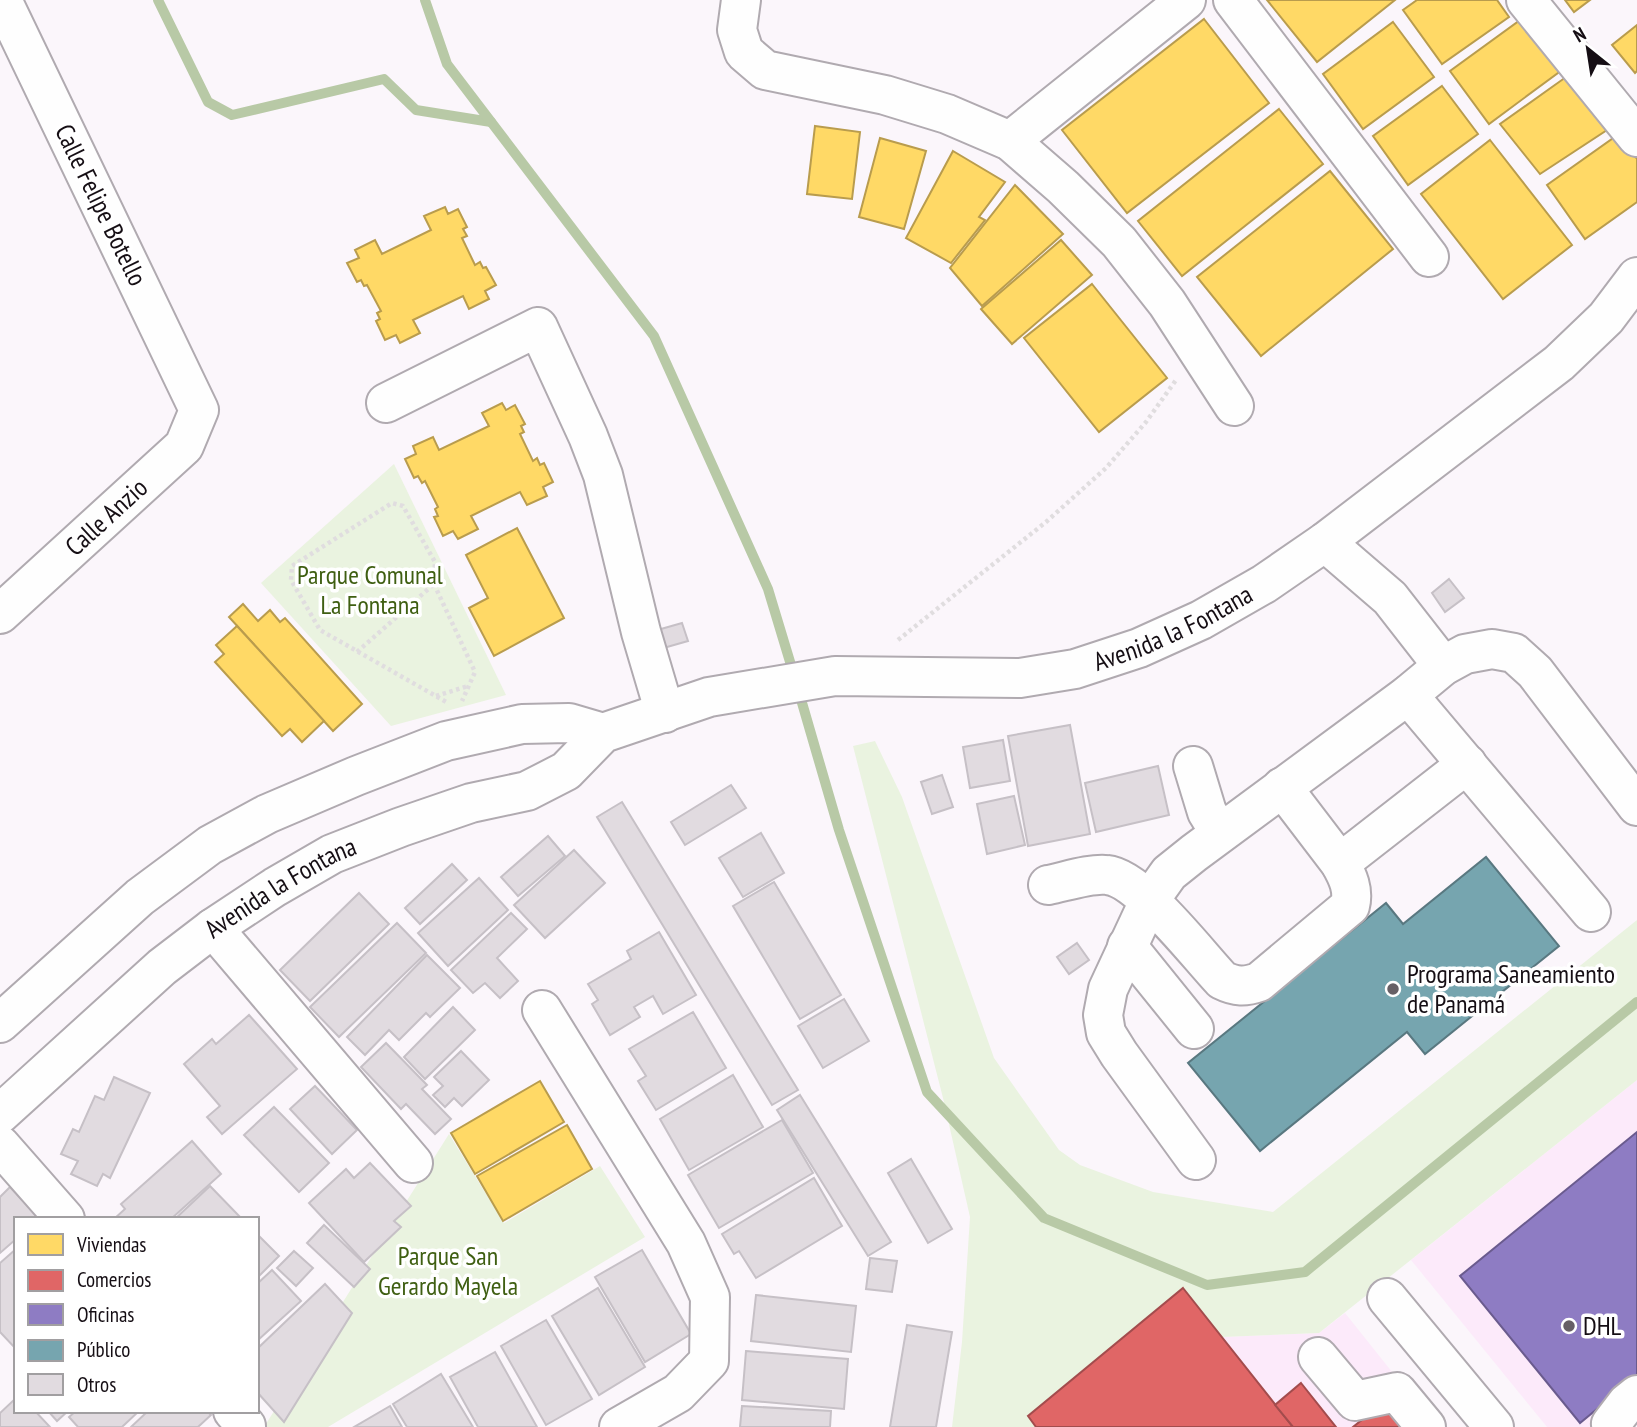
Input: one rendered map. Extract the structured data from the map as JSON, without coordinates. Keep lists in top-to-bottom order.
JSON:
{
  "streets": {
    "street": ["Calle Felipe Botello", "Calle Anzio", "Avenida la Fontana"]
  },
  "crossings": [
    ["Calle Felipe Botello", "Calle Anzio"]
  ],
  "parks": ["Parque Comunal La Fontana", "Parque San Gerardo Mayela"],
  "places": ["Programa Saneamiento de Panamá", "DHL"],
  "legend": [
    "Viviendas",
    "Comercios",
    "Oficinas",
    "Público",
    "Otros"
  ],
  "north": "top left"
}
